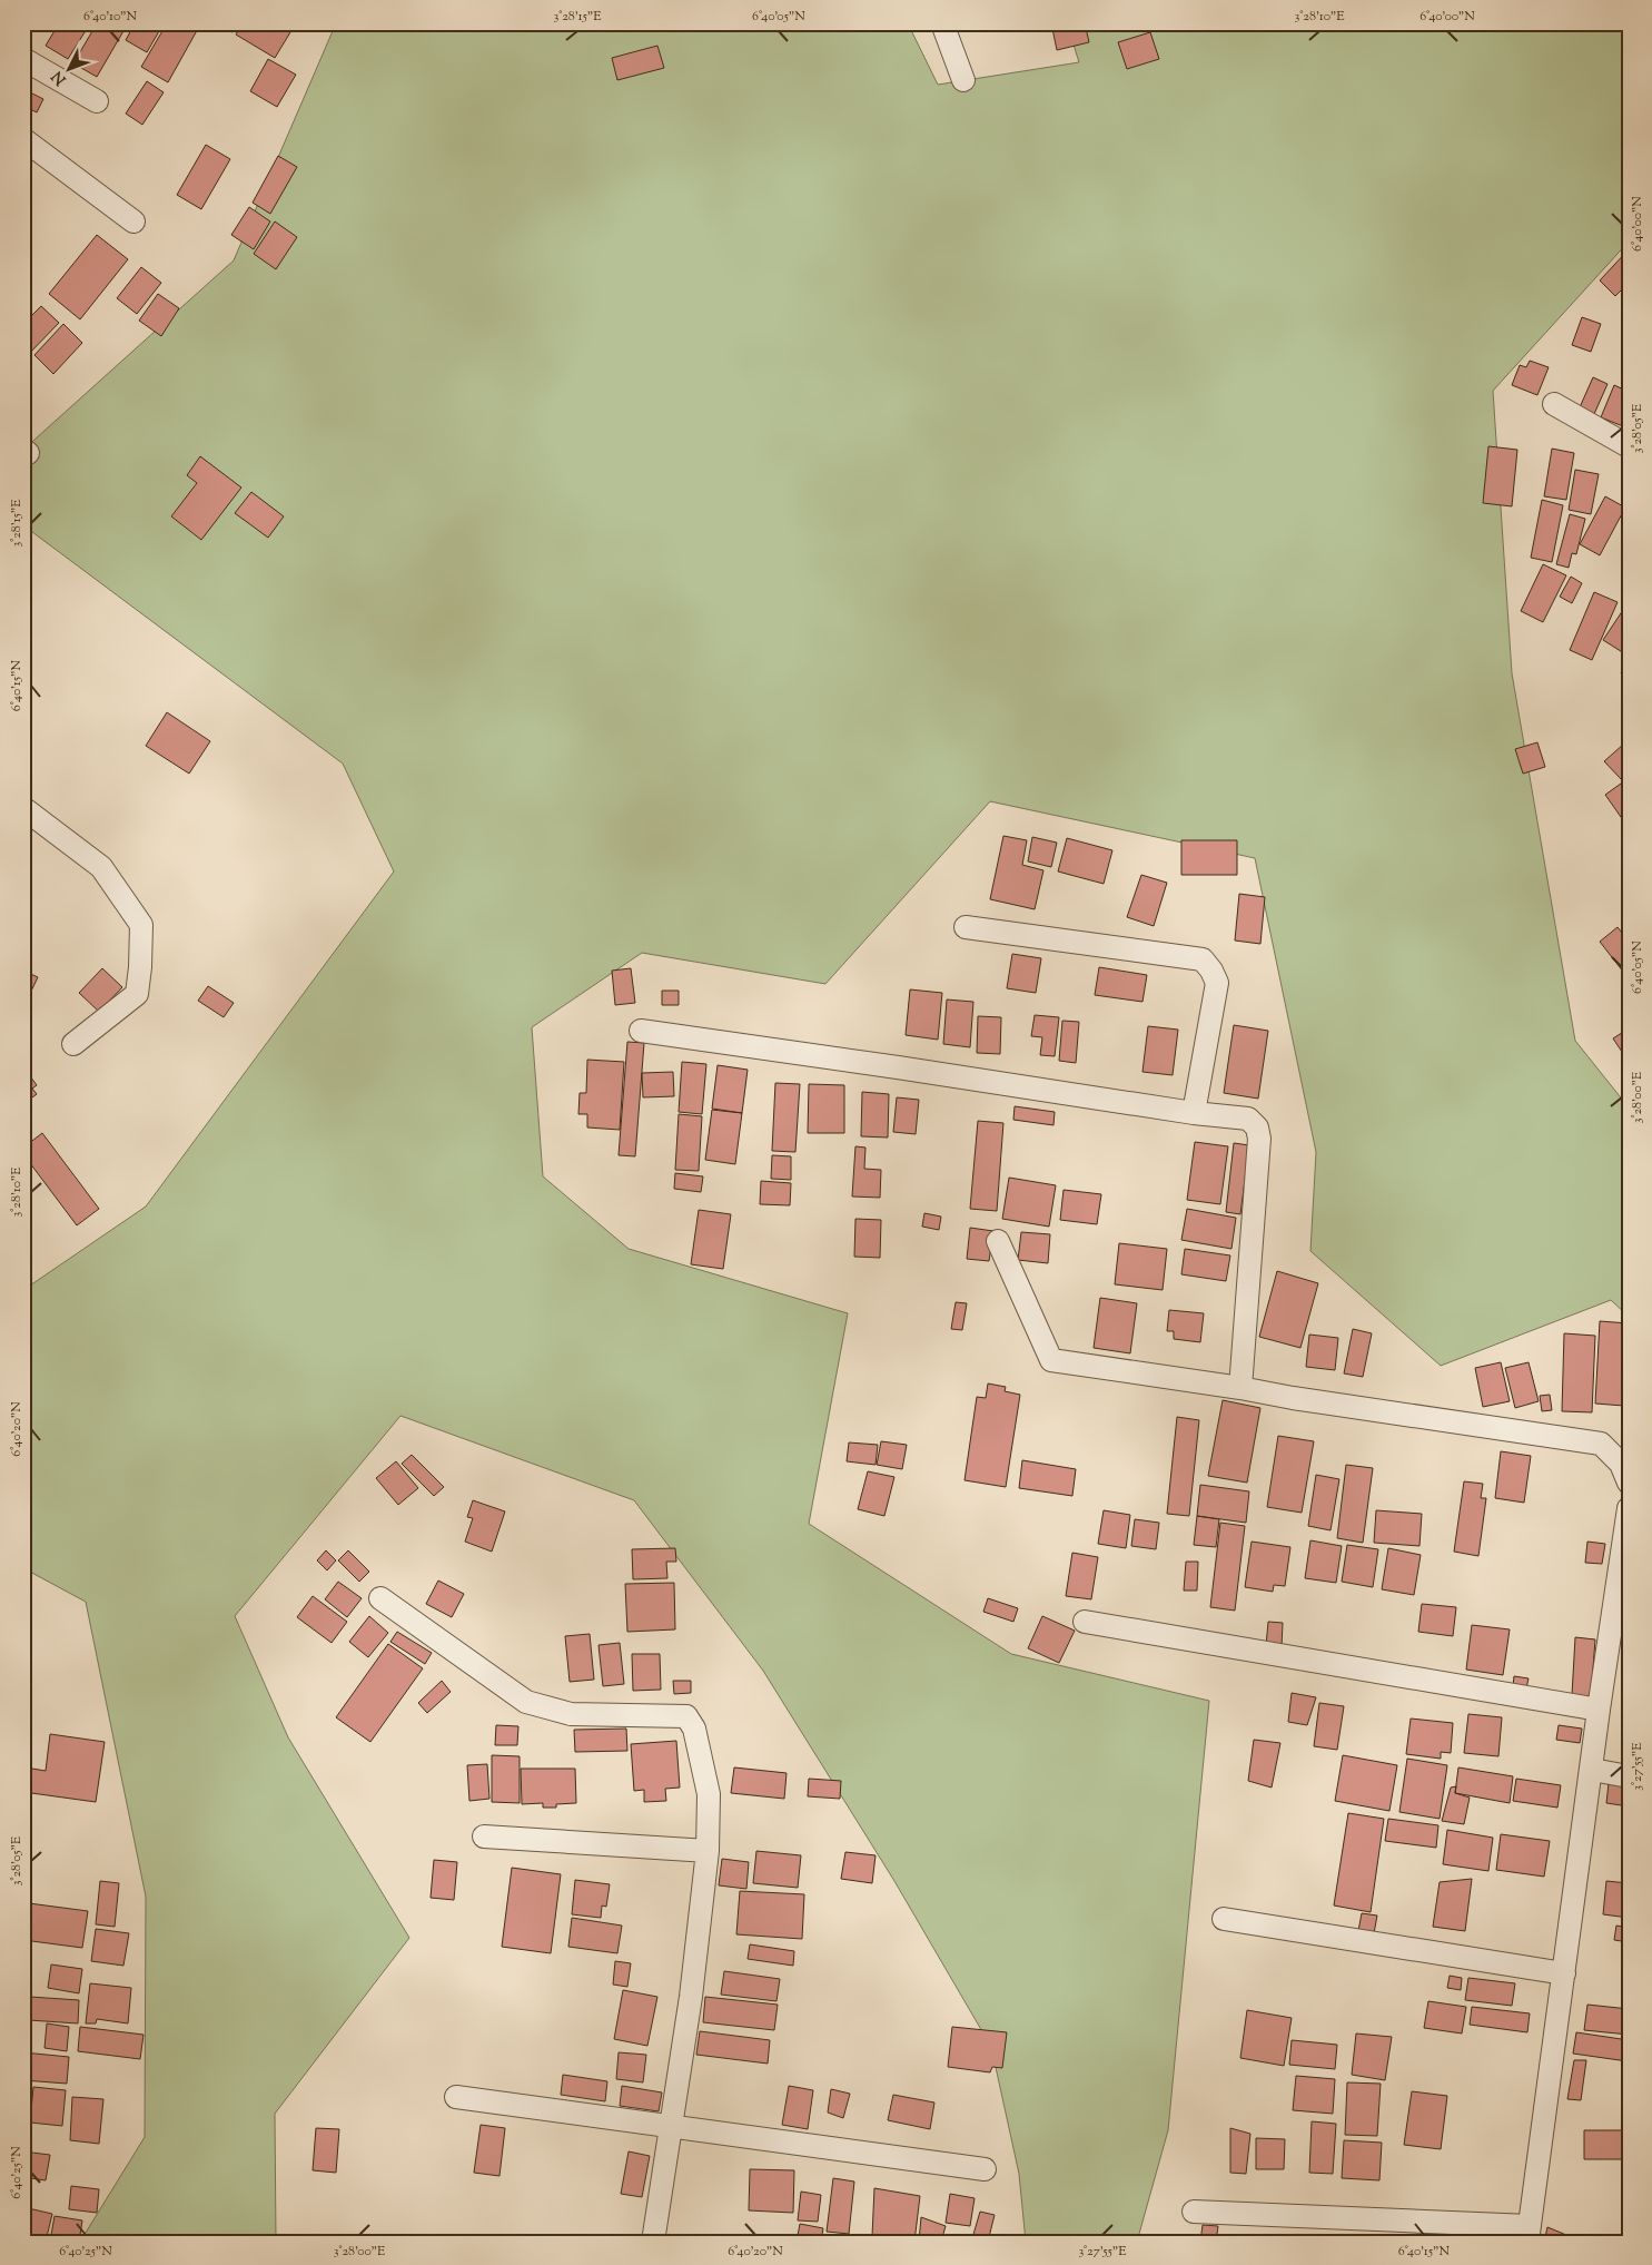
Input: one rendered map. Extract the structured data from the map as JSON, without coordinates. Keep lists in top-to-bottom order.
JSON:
{
  "north": "bottom left",
  "coordinates": [
    "6°40'10\"N",
    "3°28'15\"E",
    "6°40'05\"N",
    "3°28'10\"E",
    "6°40'00\"N",
    "3°28'05\"E",
    "6°40'15\"N",
    "3°28'00\"E",
    "6°40'20\"N",
    "3°27'55\"E",
    "6°40'25\"N"
  ]
}
